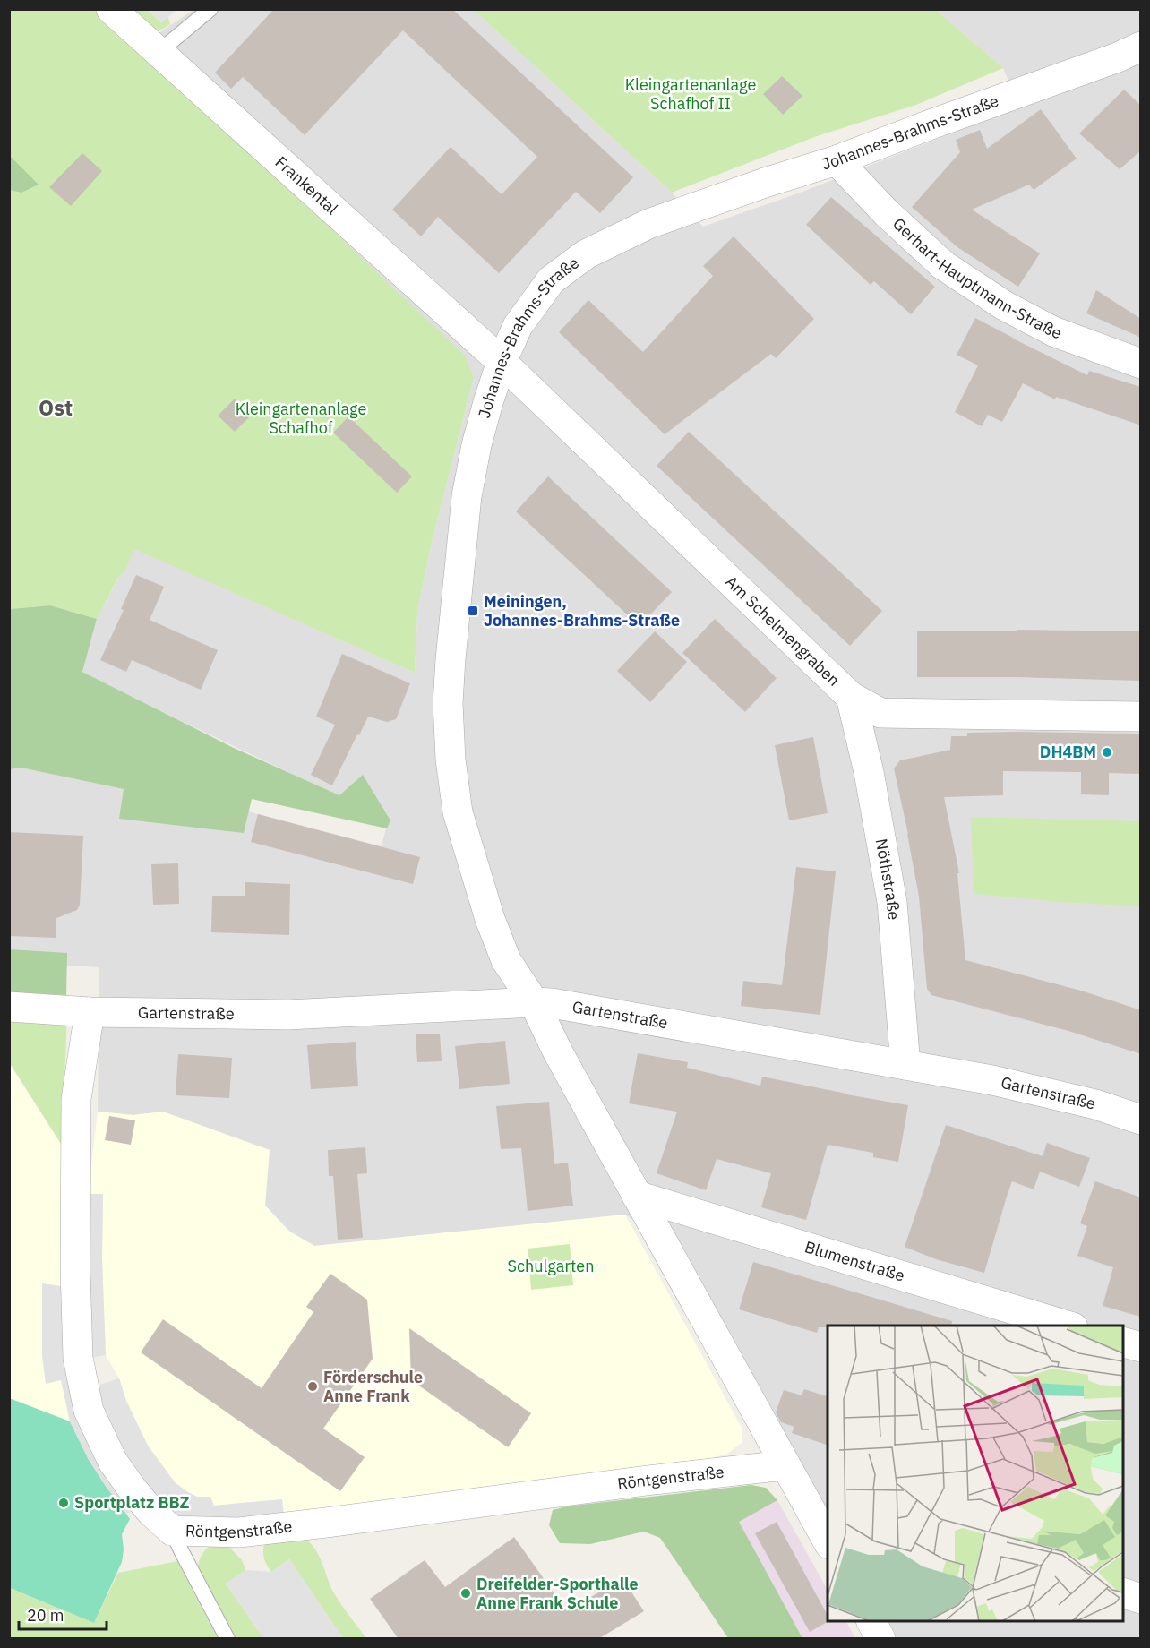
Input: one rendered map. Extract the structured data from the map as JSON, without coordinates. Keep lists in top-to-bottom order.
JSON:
{
  "streets": {
    "street": [
      "Johannes-Brahms-Straße",
      "Frankental",
      "Gerhart-Hauptmann-Straße",
      "Am Schelmengraben",
      "Nöthstraße",
      "Gartenstraße",
      "Blumenstraße",
      "Röntgenstraße"
    ]
  },
  "crossings": [
    ["Johannes-Brahms-Straße", "Frankental"],
    ["Johannes-Brahms-Straße", "Gerhart-Hauptmann-Straße"],
    ["Johannes-Brahms-Straße", "Am Schelmengraben"],
    ["Johannes-Brahms-Straße", "Gartenstraße"],
    ["Frankental", "Am Schelmengraben"],
    ["Am Schelmengraben", "Nöthstraße"],
    ["Nöthstraße", "Gartenstraße"],
    ["Gartenstraße", "Röntgenstraße"]
  ],
  "districts": ["Ost"],
  "parks": ["Kleingartenanlage Schafhof II", "Kleingartenanlage Schafhof", "Schulgarten"],
  "places": {
    "transit": ["Meiningen, Johannes-Brahms-Straße"],
    "other": [
      "DH4BM",
      "Förderschule Anne Frank",
      "Sportplatz BBZ",
      "Dreifelder-Sporthalle Anne Frank Schule"
    ]
  },
  "scale_bar": "20 m"
}
